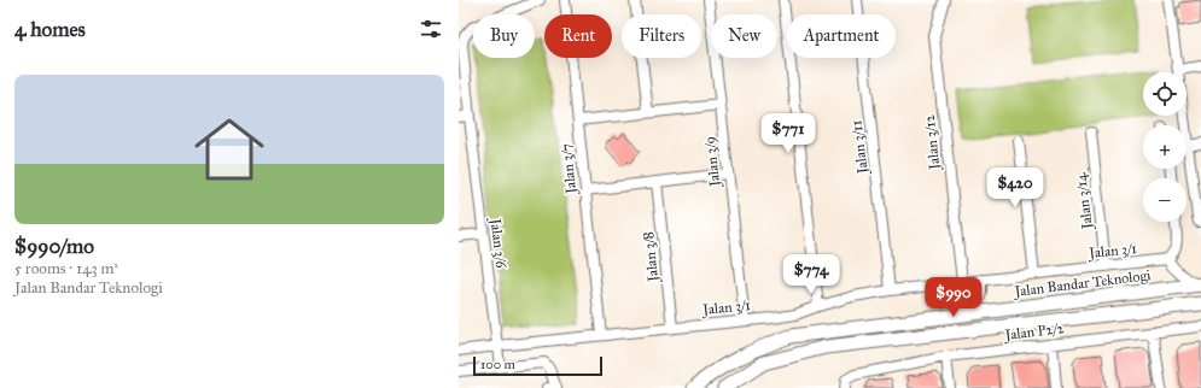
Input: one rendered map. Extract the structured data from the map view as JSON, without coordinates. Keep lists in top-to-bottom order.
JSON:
{
  "streets": {
    "street": [
      "Jalan 3/12",
      "Jalan 3/11",
      "Jalan 3/9",
      "Jalan 3/7",
      "Jalan 3/14",
      "Jalan 3/6",
      "Jalan 3/1",
      "Jalan 3/8",
      "Jalan Bandar Teknologi",
      "Jalan P2/2"
    ]
  },
  "crossings": [
    ["Jalan 3/12", "Jalan 3/1"],
    ["Jalan 3/11", "Jalan 3/1"],
    ["Jalan 3/9", "Jalan 3/1"],
    ["Jalan 3/7", "Jalan 3/1"],
    ["Jalan 3/14", "Jalan 3/1"],
    ["Jalan 3/6", "Jalan 3/1"],
    ["Jalan 3/1", "Jalan 3/8"]
  ],
  "scale_bar": "100 m",
  "page": {
    "heading": "4 homes",
    "chip": [
      "Buy",
      "Rent",
      "Filters",
      "New",
      "Apartment"
    ],
    "list": [
      {
        "name": "$990/mo",
        "note": "5 rooms · 143 m² · Jalan Bandar Teknologi"
      }
    ],
    "map_buttons": ["+", "−"],
    "price": [
      "$771",
      "$420",
      "$774",
      "$990"
    ],
    "scale": "100 m"
  }
}
